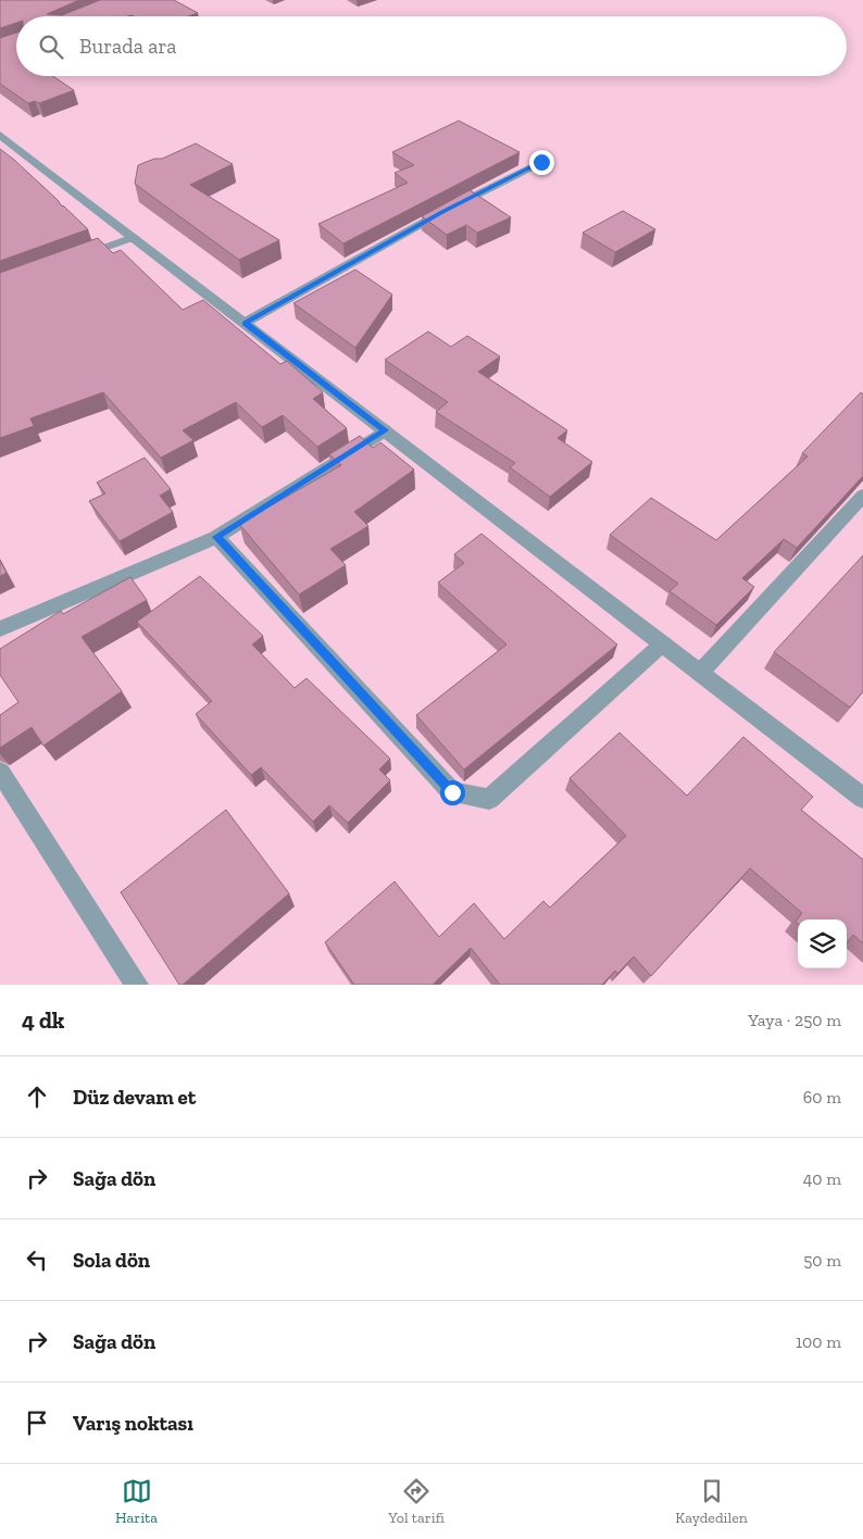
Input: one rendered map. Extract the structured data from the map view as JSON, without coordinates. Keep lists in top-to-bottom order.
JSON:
{
  "page": {
    "search": "Burada ara",
    "heading": ["4 dk", "Yaya · 250 m"],
    "list": [
      ["Düz devam et", "60 m"],
      ["Sağa dön", "40 m"],
      ["Sola dön", "50 m"],
      ["Sağa dön", "100 m"],
      "Varış noktası"
    ],
    "nav": ["Harita", "Yol tarifi", "Kaydedilen"]
  }
}
